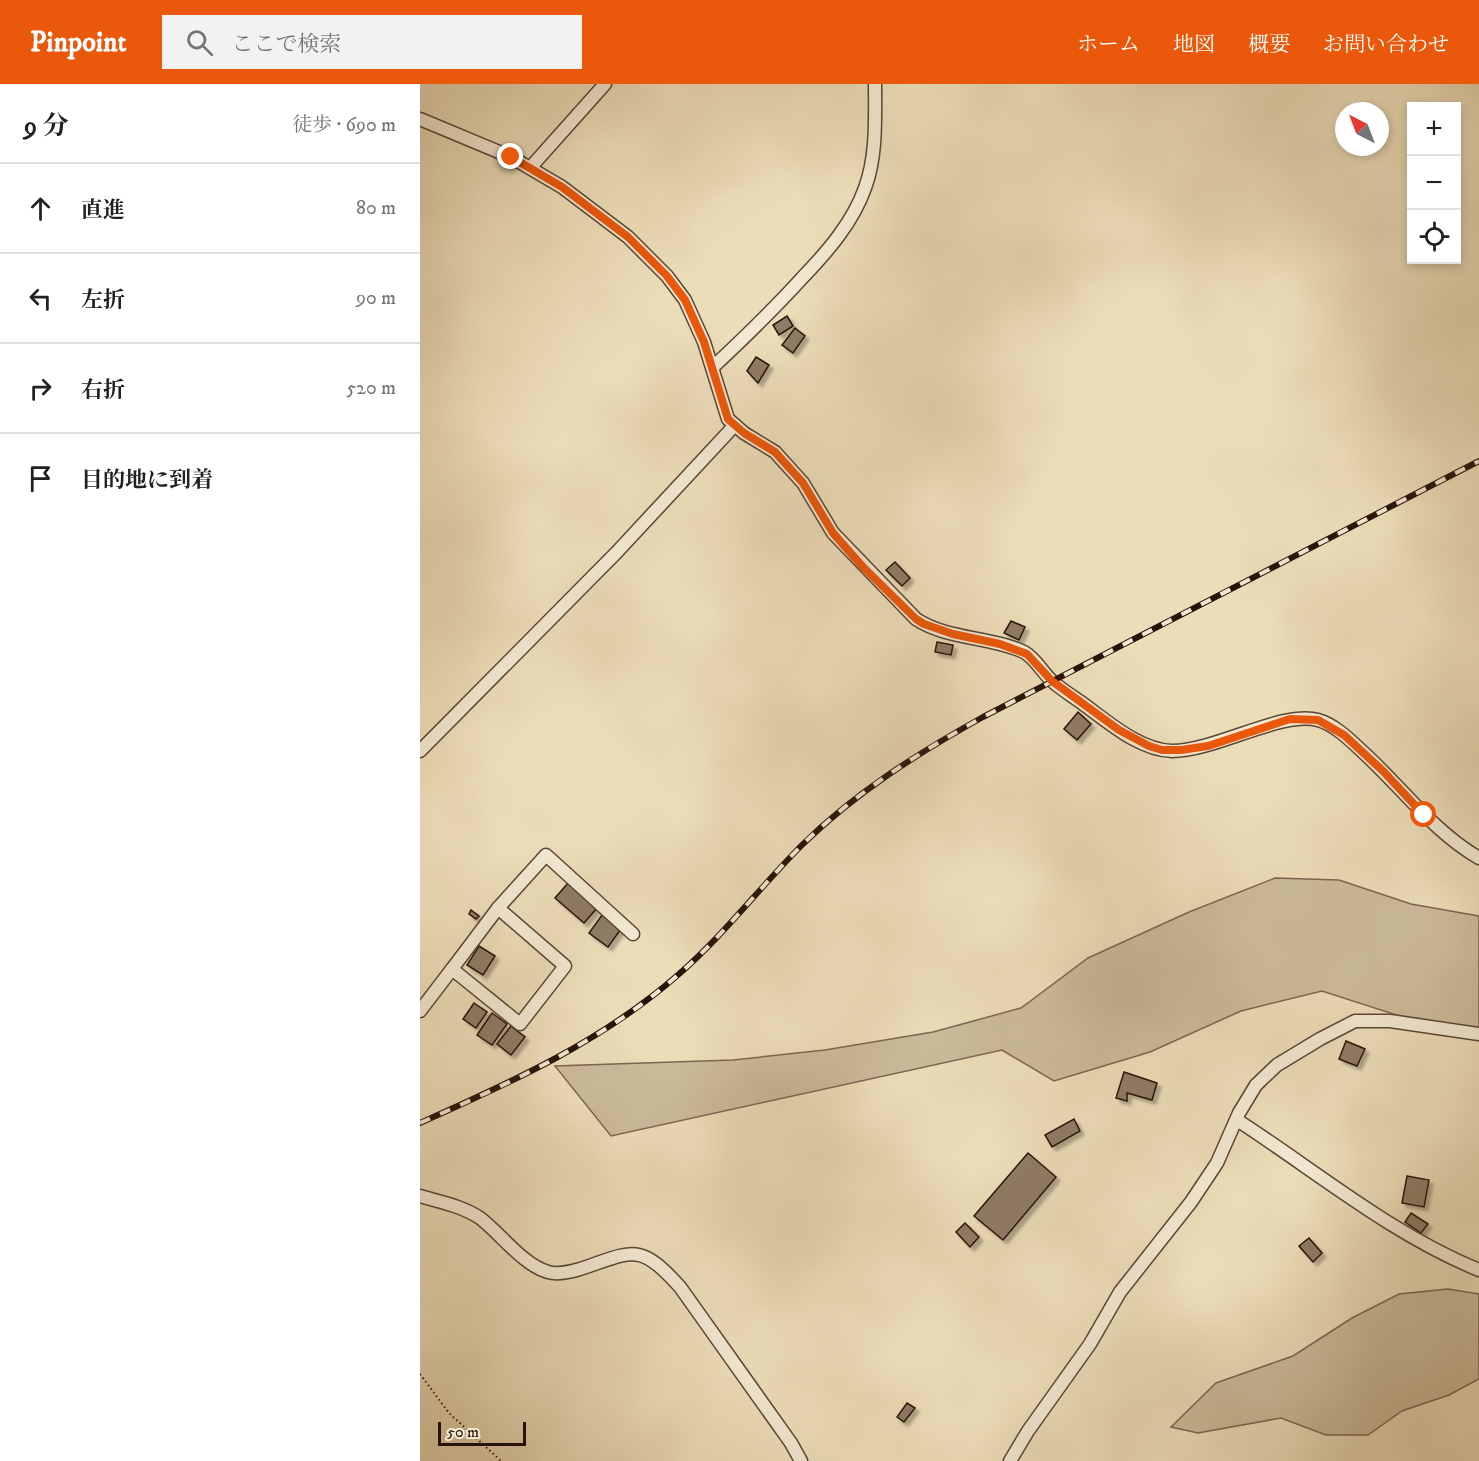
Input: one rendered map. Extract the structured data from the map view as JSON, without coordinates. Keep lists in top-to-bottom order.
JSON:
{
  "scale_bar": "50 m",
  "north": "top left",
  "page": {
    "header": "Pinpoint",
    "search": "ここで検索",
    "nav": [
      "ホーム",
      "地図",
      "概要",
      "お問い合わせ"
    ],
    "heading": ["9 分", "徒歩 · 690 m"],
    "map_buttons": ["+", "−"],
    "list": [
      ["直進", "80 m"],
      ["左折", "90 m"],
      ["右折", "520 m"],
      "目的地に到着"
    ],
    "scale": "50 m"
  }
}
